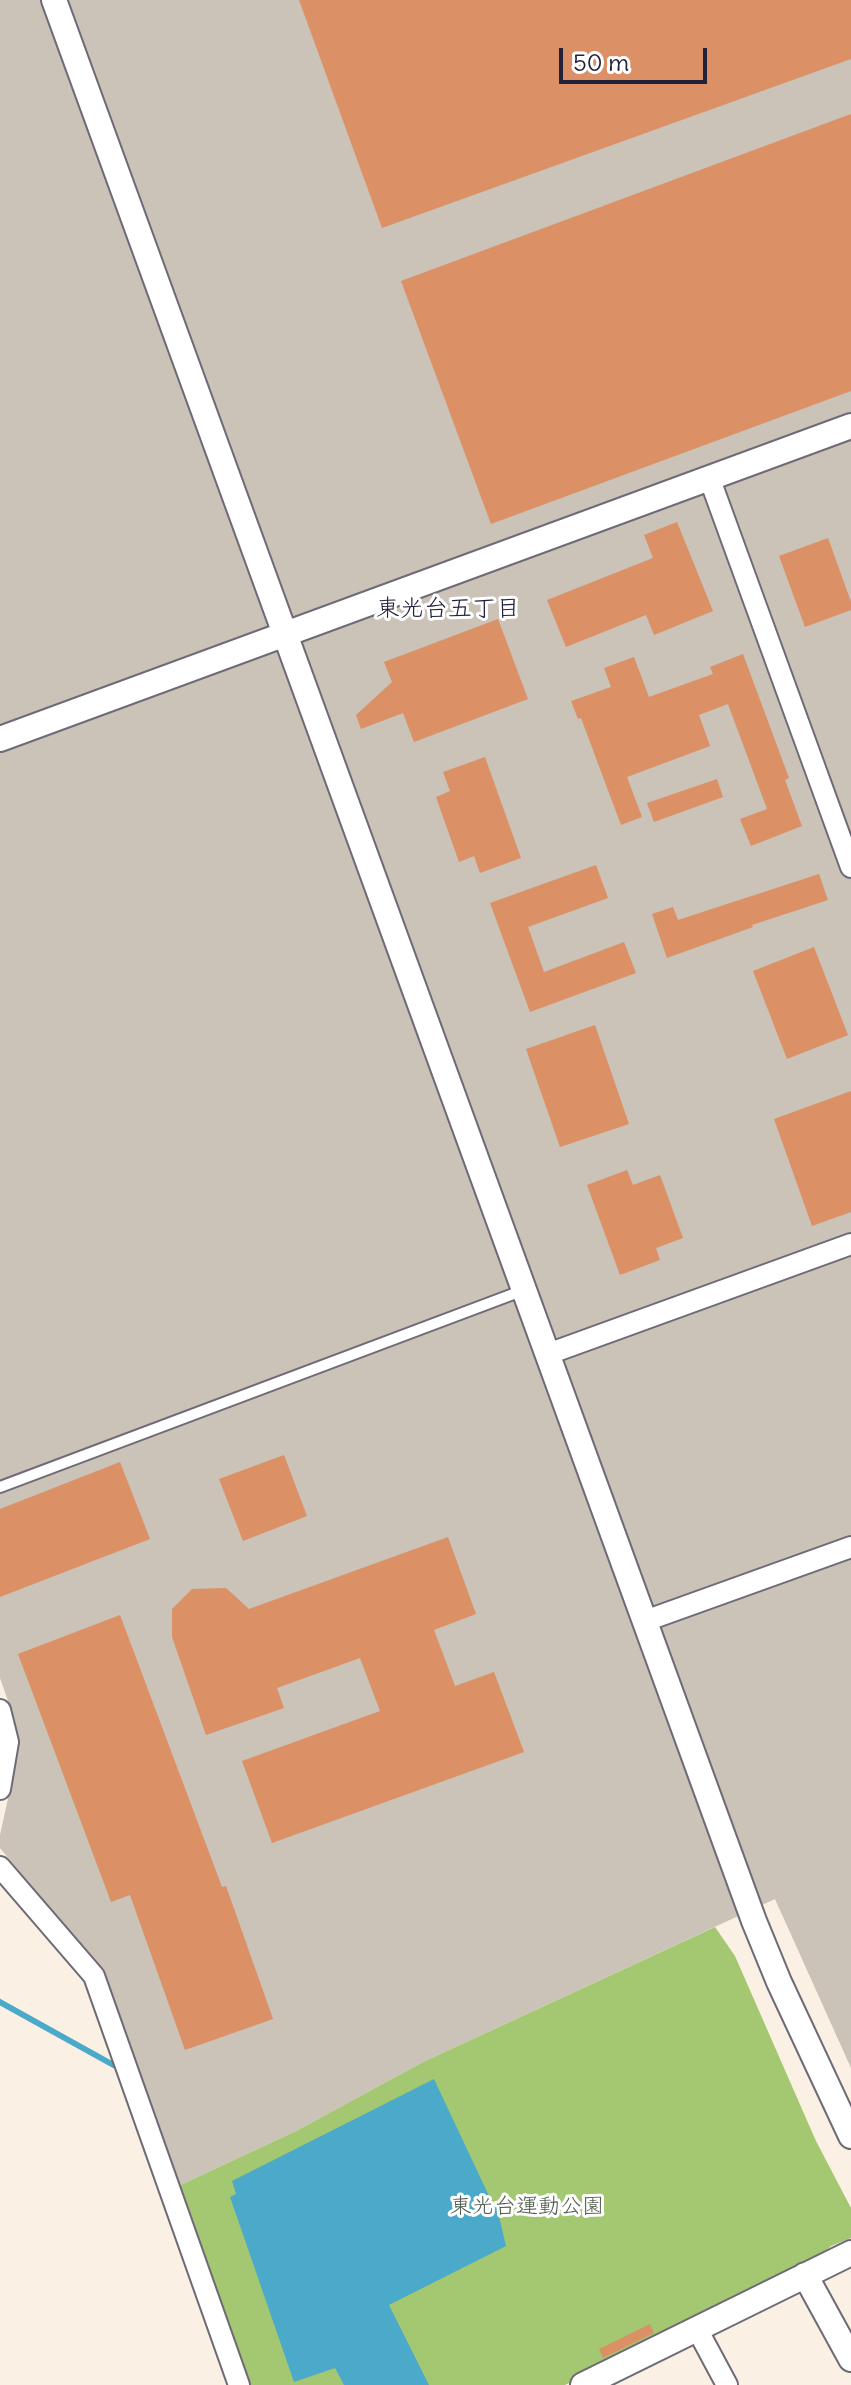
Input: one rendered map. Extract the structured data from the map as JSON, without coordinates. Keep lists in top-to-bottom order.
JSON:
{
  "districts": ["東光台五丁目"],
  "parks": ["東光台運動公園"],
  "scale_bar": "50 m"
}
